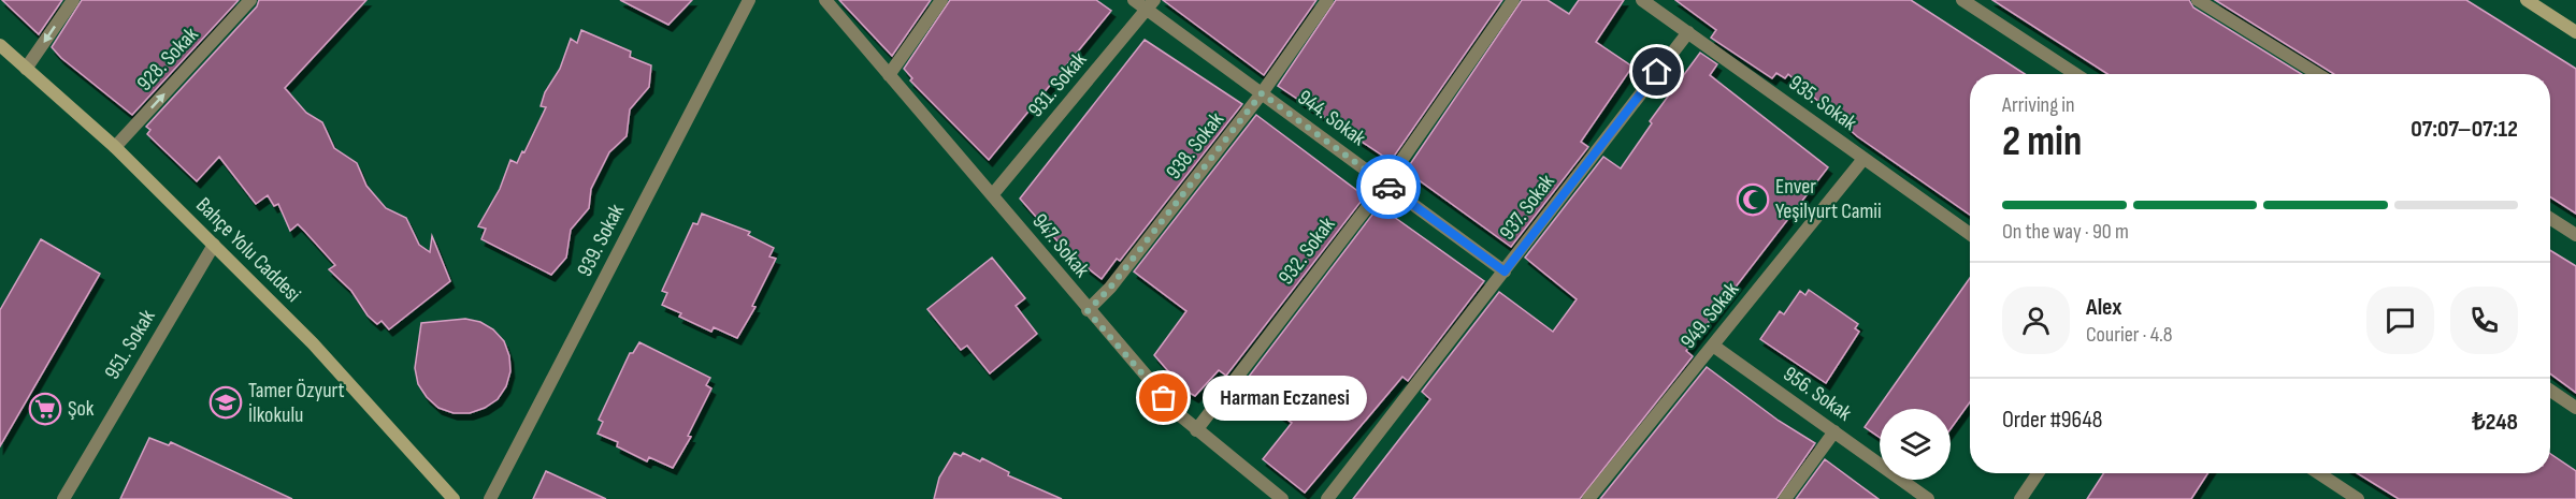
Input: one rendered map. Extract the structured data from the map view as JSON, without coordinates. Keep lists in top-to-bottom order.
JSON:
{
  "streets": {
    "street": [
      "928. Sokak",
      "931. Sokak",
      "935. Sokak",
      "944. Sokak",
      "938. Sokak",
      "937. Sokak",
      "939. Sokak",
      "947. Sokak",
      "Bahçe Yolu Caddesi",
      "932. Sokak",
      "949. Sokak",
      "951. Sokak",
      "956. Sokak"
    ]
  },
  "crossings": [
    ["928. Sokak", "Bahçe Yolu Caddesi"],
    ["931. Sokak", "944. Sokak"],
    ["931. Sokak", "947. Sokak"],
    ["935. Sokak", "937. Sokak"],
    ["935. Sokak", "949. Sokak"],
    ["944. Sokak", "938. Sokak"],
    ["944. Sokak", "937. Sokak"],
    ["944. Sokak", "932. Sokak"],
    ["938. Sokak", "947. Sokak"],
    ["947. Sokak", "932. Sokak"],
    ["Bahçe Yolu Caddesi", "951. Sokak"],
    ["949. Sokak", "956. Sokak"]
  ],
  "one_way": ["928. Sokak"],
  "places": {
    "mosque": ["Enver Yeşilyurt Camii"],
    "other": ["Harman Eczanesi"],
    "school or university": ["Tamer Özyurt İlkokulu"],
    "supermarket": ["Şok"]
  },
  "page": {
    "heading": ["2 min", "Arriving in", "07:07–07:12"],
    "panel": [
      "Alex",
      "Courier · 4.8",
      "Order #9648",
      "₺248"
    ],
    "bar": "On the way · 90 m",
    "bubble": "Harman Eczanesi"
  }
}
